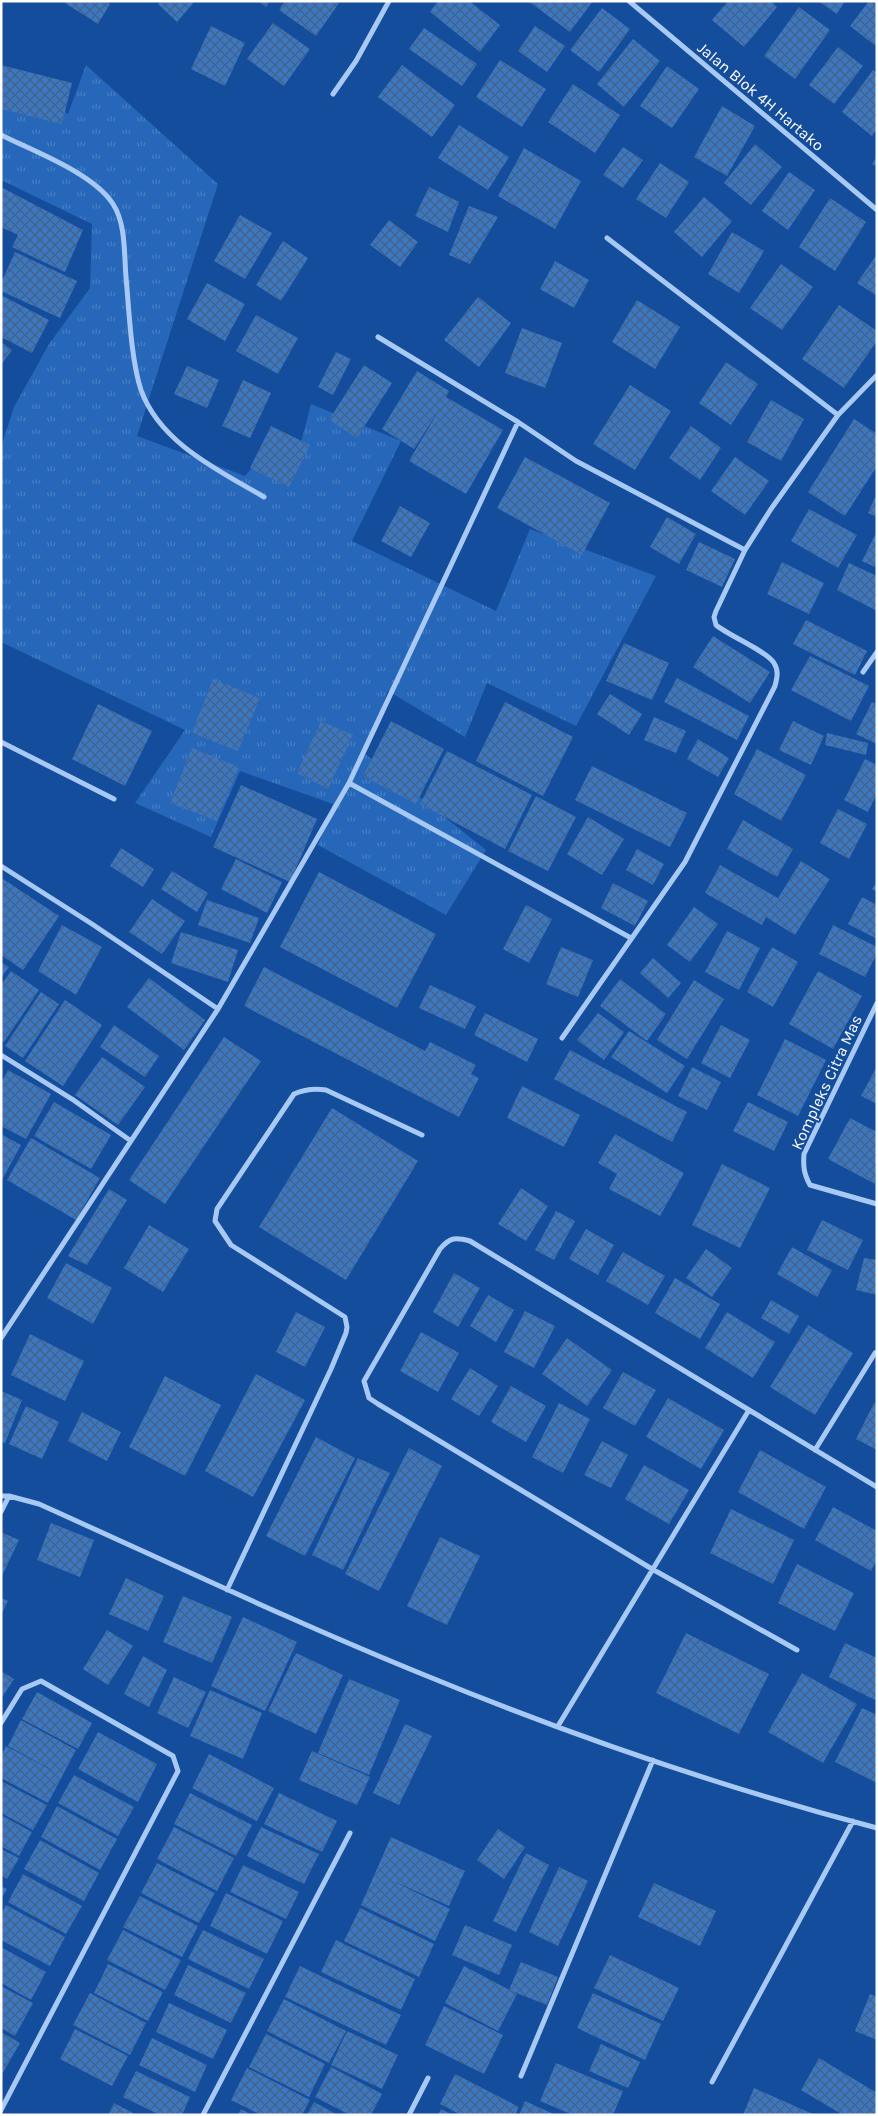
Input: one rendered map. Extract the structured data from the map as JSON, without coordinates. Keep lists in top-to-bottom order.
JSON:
{
  "streets": {
    "street": ["Jalan Blok 4H Hartako", "Kompleks Citra Mas"]
  }
}
